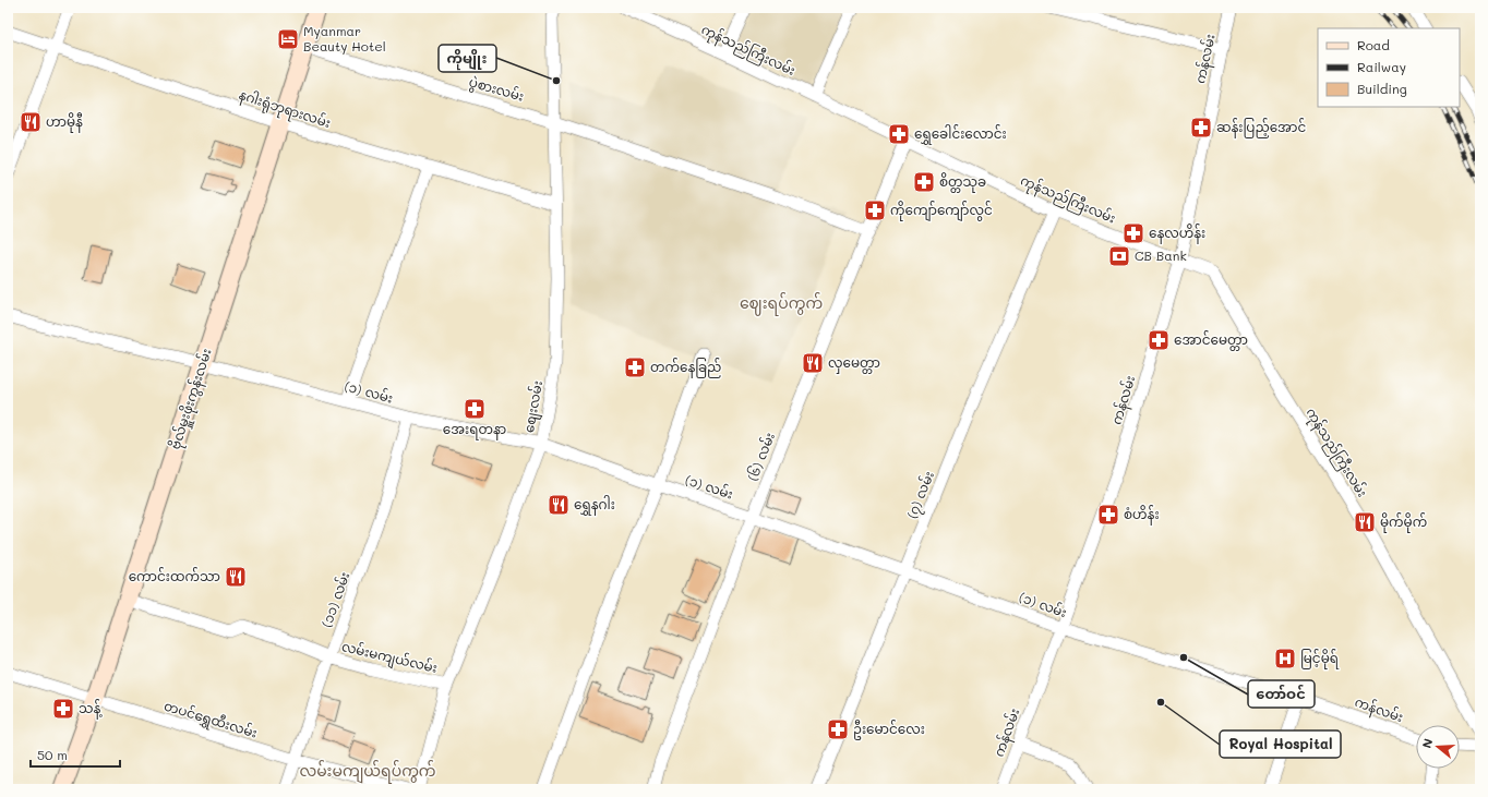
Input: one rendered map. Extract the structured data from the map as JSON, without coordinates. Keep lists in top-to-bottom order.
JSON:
{
  "streets": {
    "street": [
      "ကုန်သည်ကြီးလမ်း",
      "ကန်လမ်း",
      "ပွဲစားလမ်း",
      "နဂါးရုံဘုရားလမ်း",
      "(၁) လမ်း",
      "ဗိုလ်မှူးဖိုးကွန်းလမ်း",
      "စျေးလမ်း",
      "(၆) လမ်း",
      "(၇) လမ်း",
      "(၁၁) လမ်း",
      "လမ်းမကျယ်လမ်း",
      "တပင်ရွှေထီးလမ်း"
    ]
  },
  "crossings": [
    ["ကုန်သည်ကြီးလမ်း", "ကန်လမ်း"],
    ["ကုန်သည်ကြီးလမ်း", "(၆) လမ်း"],
    ["ကုန်သည်ကြီးလမ်း", "(၇) လမ်း"],
    ["ကန်လမ်း", "(၁) လမ်း"],
    ["ပွဲစားလမ်း", "ဗိုလ်မှူးဖိုးကွန်းလမ်း"],
    ["ပွဲစားလမ်း", "စျေးလမ်း"],
    ["ပွဲစားလမ်း", "(၆) လမ်း"],
    ["နဂါးရုံဘုရားလမ်း", "ဗိုလ်မှူးဖိုးကွန်းလမ်း"],
    ["နဂါးရုံဘုရားလမ်း", "စျေးလမ်း"],
    ["(၁) လမ်း", "ဗိုလ်မှူးဖိုးကွန်းလမ်း"],
    ["(၁) လမ်း", "စျေးလမ်း"],
    ["(၁) လမ်း", "(၆) လမ်း"],
    ["(၁) လမ်း", "(၇) လမ်း"],
    ["(၁) လမ်း", "(၁၁) လမ်း"],
    ["ဗိုလ်မှူးဖိုးကွန်းလမ်း", "လမ်းမကျယ်လမ်း"],
    ["ဗိုလ်မှူးဖိုးကွန်းလမ်း", "တပင်ရွှေထီးလမ်း"],
    ["စျေးလမ်း", "လမ်းမကျယ်လမ်း"],
    ["(၁၁) လမ်း", "လမ်းမကျယ်လမ်း"],
    ["(၁၁) လမ်း", "တပင်ရွှေထီးလမ်း"]
  ],
  "districts": ["ဈေးရပ်ကွက်", "လမ်းမကျယ်ရပ်ကွက်"],
  "places": {
    "hotel": ["Myanmar Beauty Hotel"],
    "other": ["ကိုမျိုး", "တော်ဝင်", "Royal Hospital"],
    "restaurant": [
      "ဟာမိုနီ",
      "လှမေတ္တာ",
      "ရွှေနဂါး",
      "မိုက်မိုက်",
      "ကောင်းထက်သာ"
    ],
    "pharmacy": [
      "ဆန်းပြည့်အောင်",
      "ရွှေခေါင်းလောင်း",
      "စိတ္တသုခ",
      "ကိုကျော်ကျော်လွင်",
      "နေလဟိန်း",
      "အောင်မေတ္တာ",
      "တက်နေခြည်",
      "အေးရတနာ",
      "စံဟိန်း",
      "သန့်",
      "ဦးမောင်လေး"
    ],
    "bank": ["CB Bank"],
    "hospital": ["မြင့်မိုရ်"]
  },
  "legend": ["Road", "Railway", "Building"],
  "scale_bar": "50 m",
  "north": "left"
}
